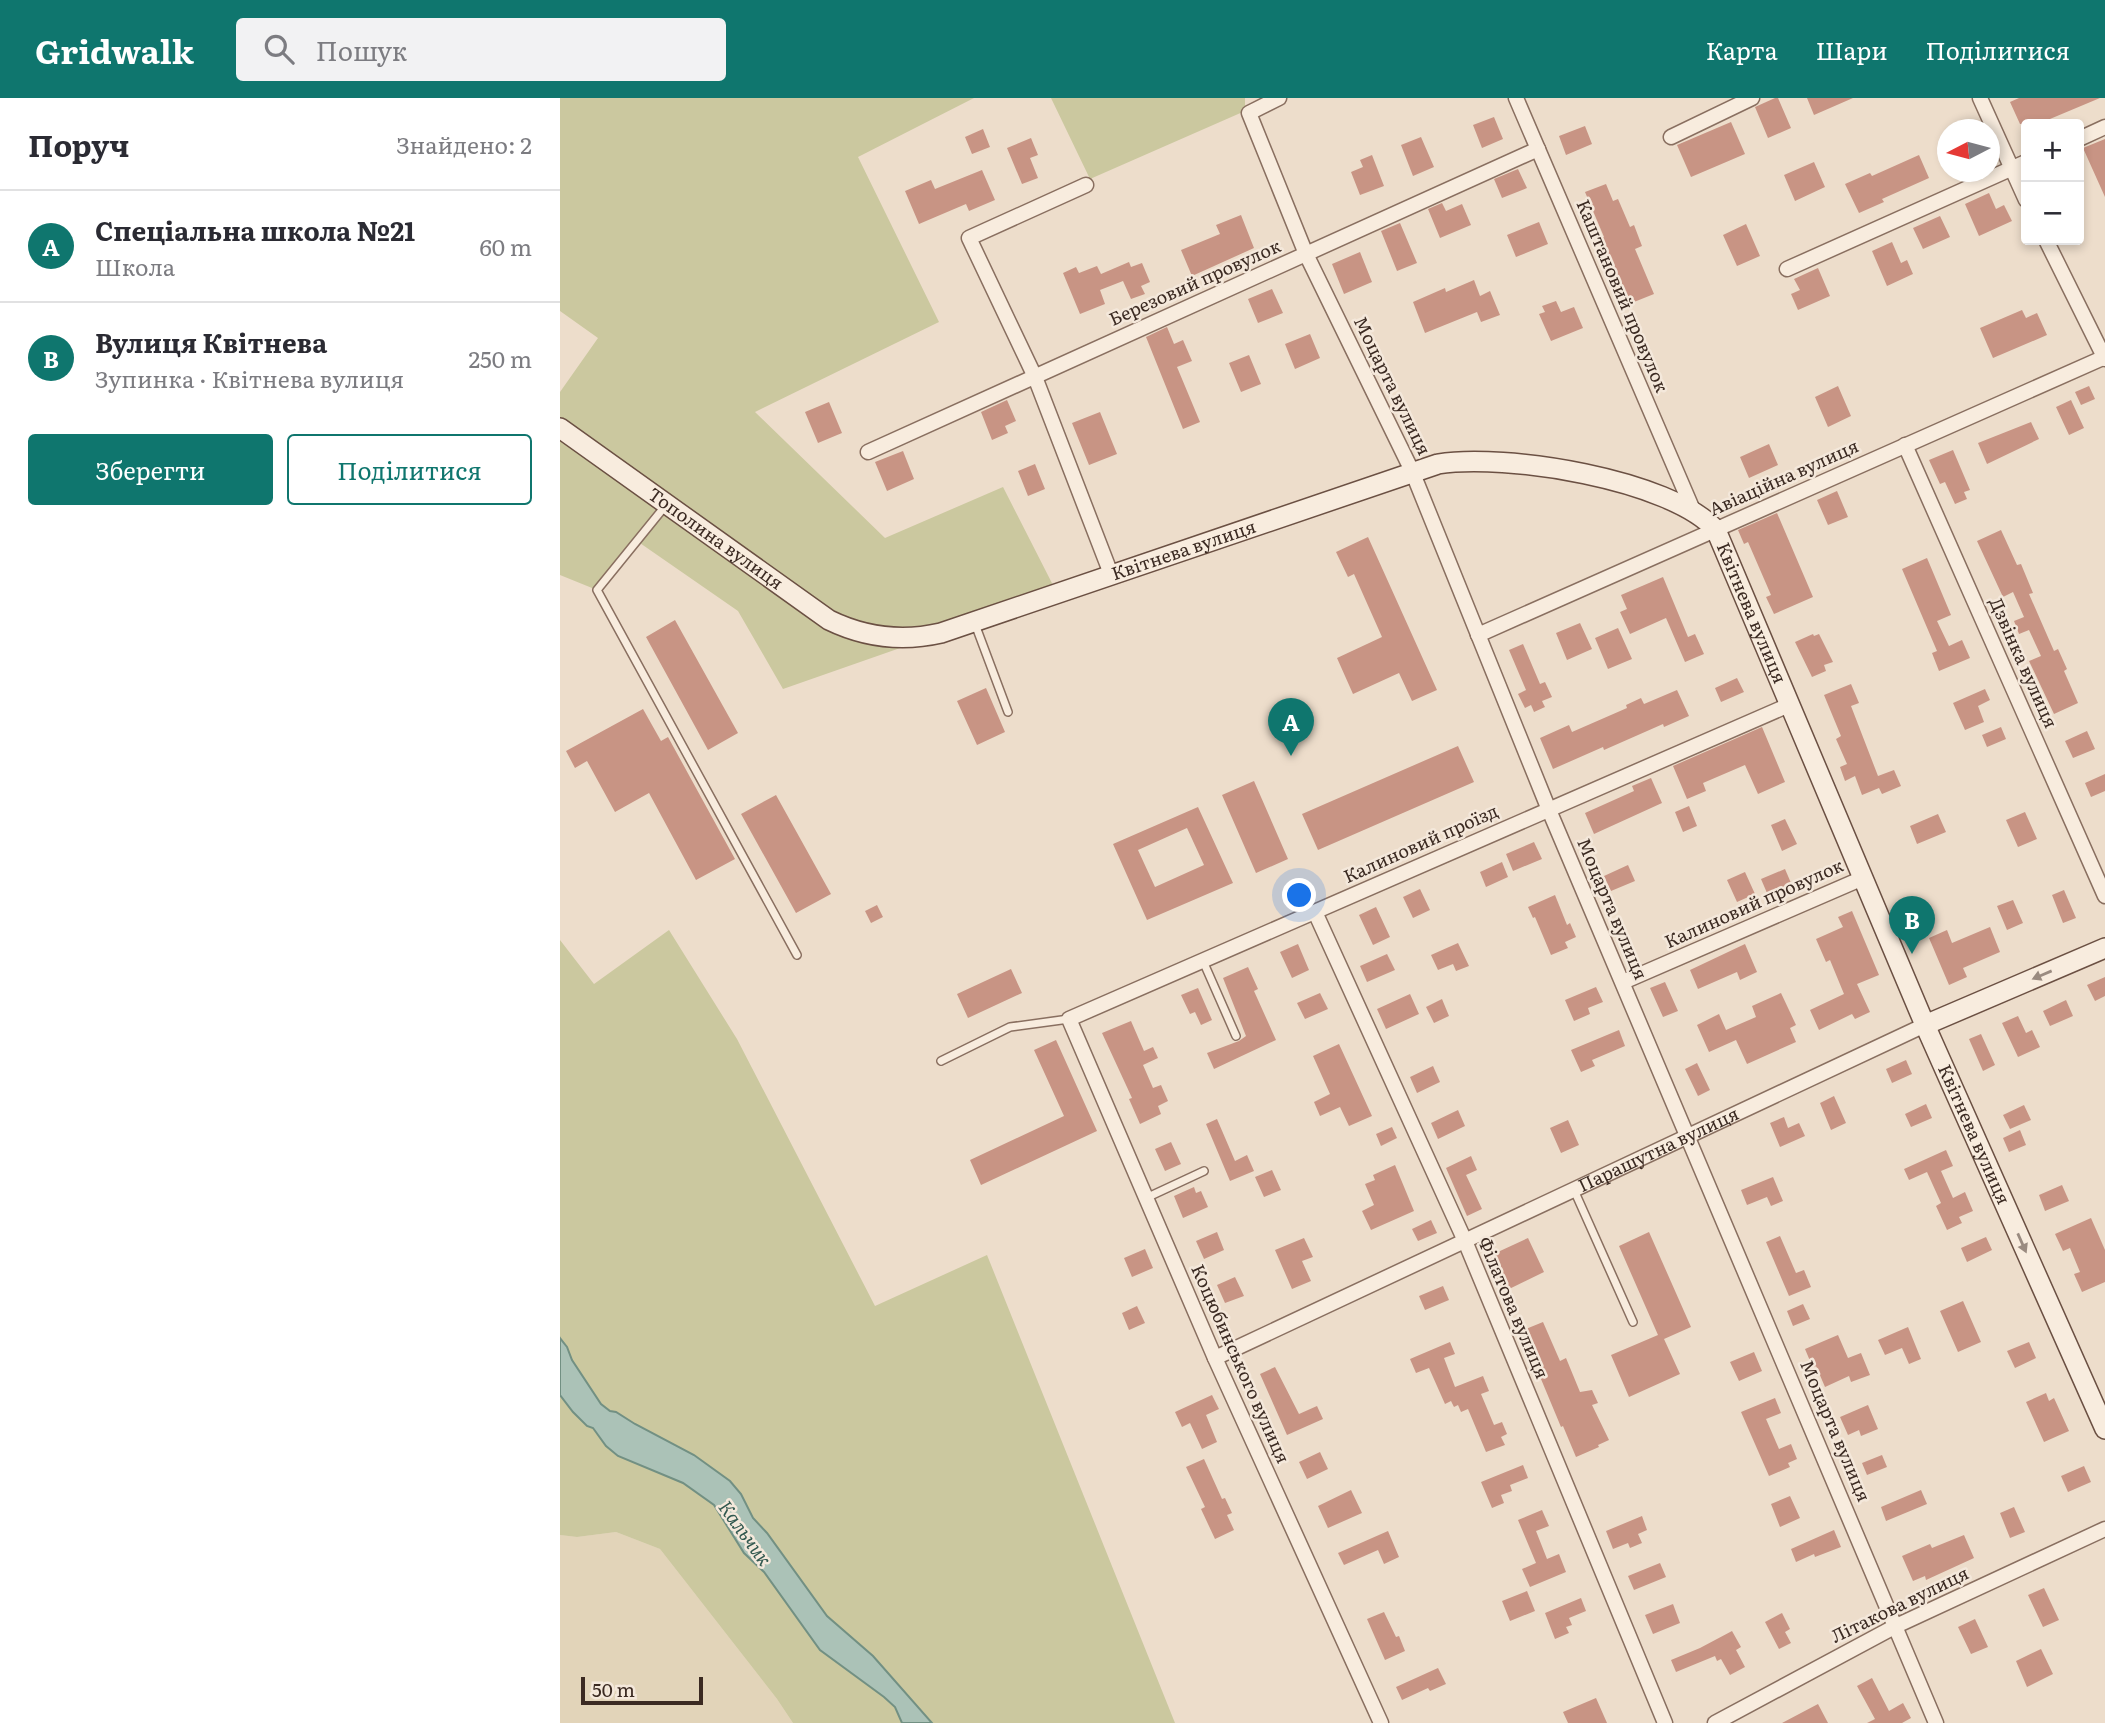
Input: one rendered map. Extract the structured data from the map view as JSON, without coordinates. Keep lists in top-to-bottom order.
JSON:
{
  "streets": {
    "main road": ["Тополина вулиця", "Квітнева вулиця", "Парашутна вулиця"],
    "street": [
      "Березовий провулок",
      "Каштановий провулок",
      "Моцарта вулиця",
      "Авіаційна вулиця",
      "Дзвінка вулиця",
      "Калиновий проїзд",
      "Калиновий провулок",
      "Філатова вулиця",
      "Коцюбинського вулиця",
      "Літакова вулиця"
    ]
  },
  "crossings": [
    ["Березовий провулок", "Каштановий провулок"],
    ["Березовий провулок", "Моцарта вулиця"],
    ["Каштановий провулок", "Квітнева вулиця"],
    ["Моцарта вулиця", "Авіаційна вулиця"],
    ["Моцарта вулиця", "Квітнева вулиця"],
    ["Моцарта вулиця", "Калиновий проїзд"],
    ["Моцарта вулиця", "Калиновий провулок"],
    ["Моцарта вулиця", "Парашутна вулиця"],
    ["Моцарта вулиця", "Літакова вулиця"],
    ["Авіаційна вулиця", "Квітнева вулиця"],
    ["Авіаційна вулиця", "Дзвінка вулиця"],
    ["Тополина вулиця", "Квітнева вулиця"],
    ["Квітнева вулиця", "Калиновий проїзд"],
    ["Квітнева вулиця", "Калиновий провулок"],
    ["Квітнева вулиця", "Парашутна вулиця"],
    ["Калиновий проїзд", "Філатова вулиця"],
    ["Калиновий проїзд", "Коцюбинського вулиця"],
    ["Парашутна вулиця", "Філатова вулиця"],
    ["Парашутна вулиця", "Коцюбинського вулиця"]
  ],
  "water": ["Кальчик"],
  "scale_bar": "50 m",
  "north": "left",
  "page": {
    "header": "Gridwalk",
    "search": "Пошук",
    "nav": ["Карта", "Шари", "Поділитися"],
    "heading": ["Поруч", "Знайдено: 2"],
    "map_buttons": ["+", "−"],
    "list": [
      {
        "mark": "A",
        "name": "Спеціальна школа №21",
        "note": "Школа",
        "value": "60 m"
      },
      {
        "mark": "B",
        "name": "Вулиця Квітнева",
        "note": "Зупинка · Квітнева вулиця",
        "value": "250 m"
      }
    ],
    "buttons": ["Зберегти", "Поділитися"],
    "pins": ["A", "B"],
    "scale": "50 m"
  }
}
